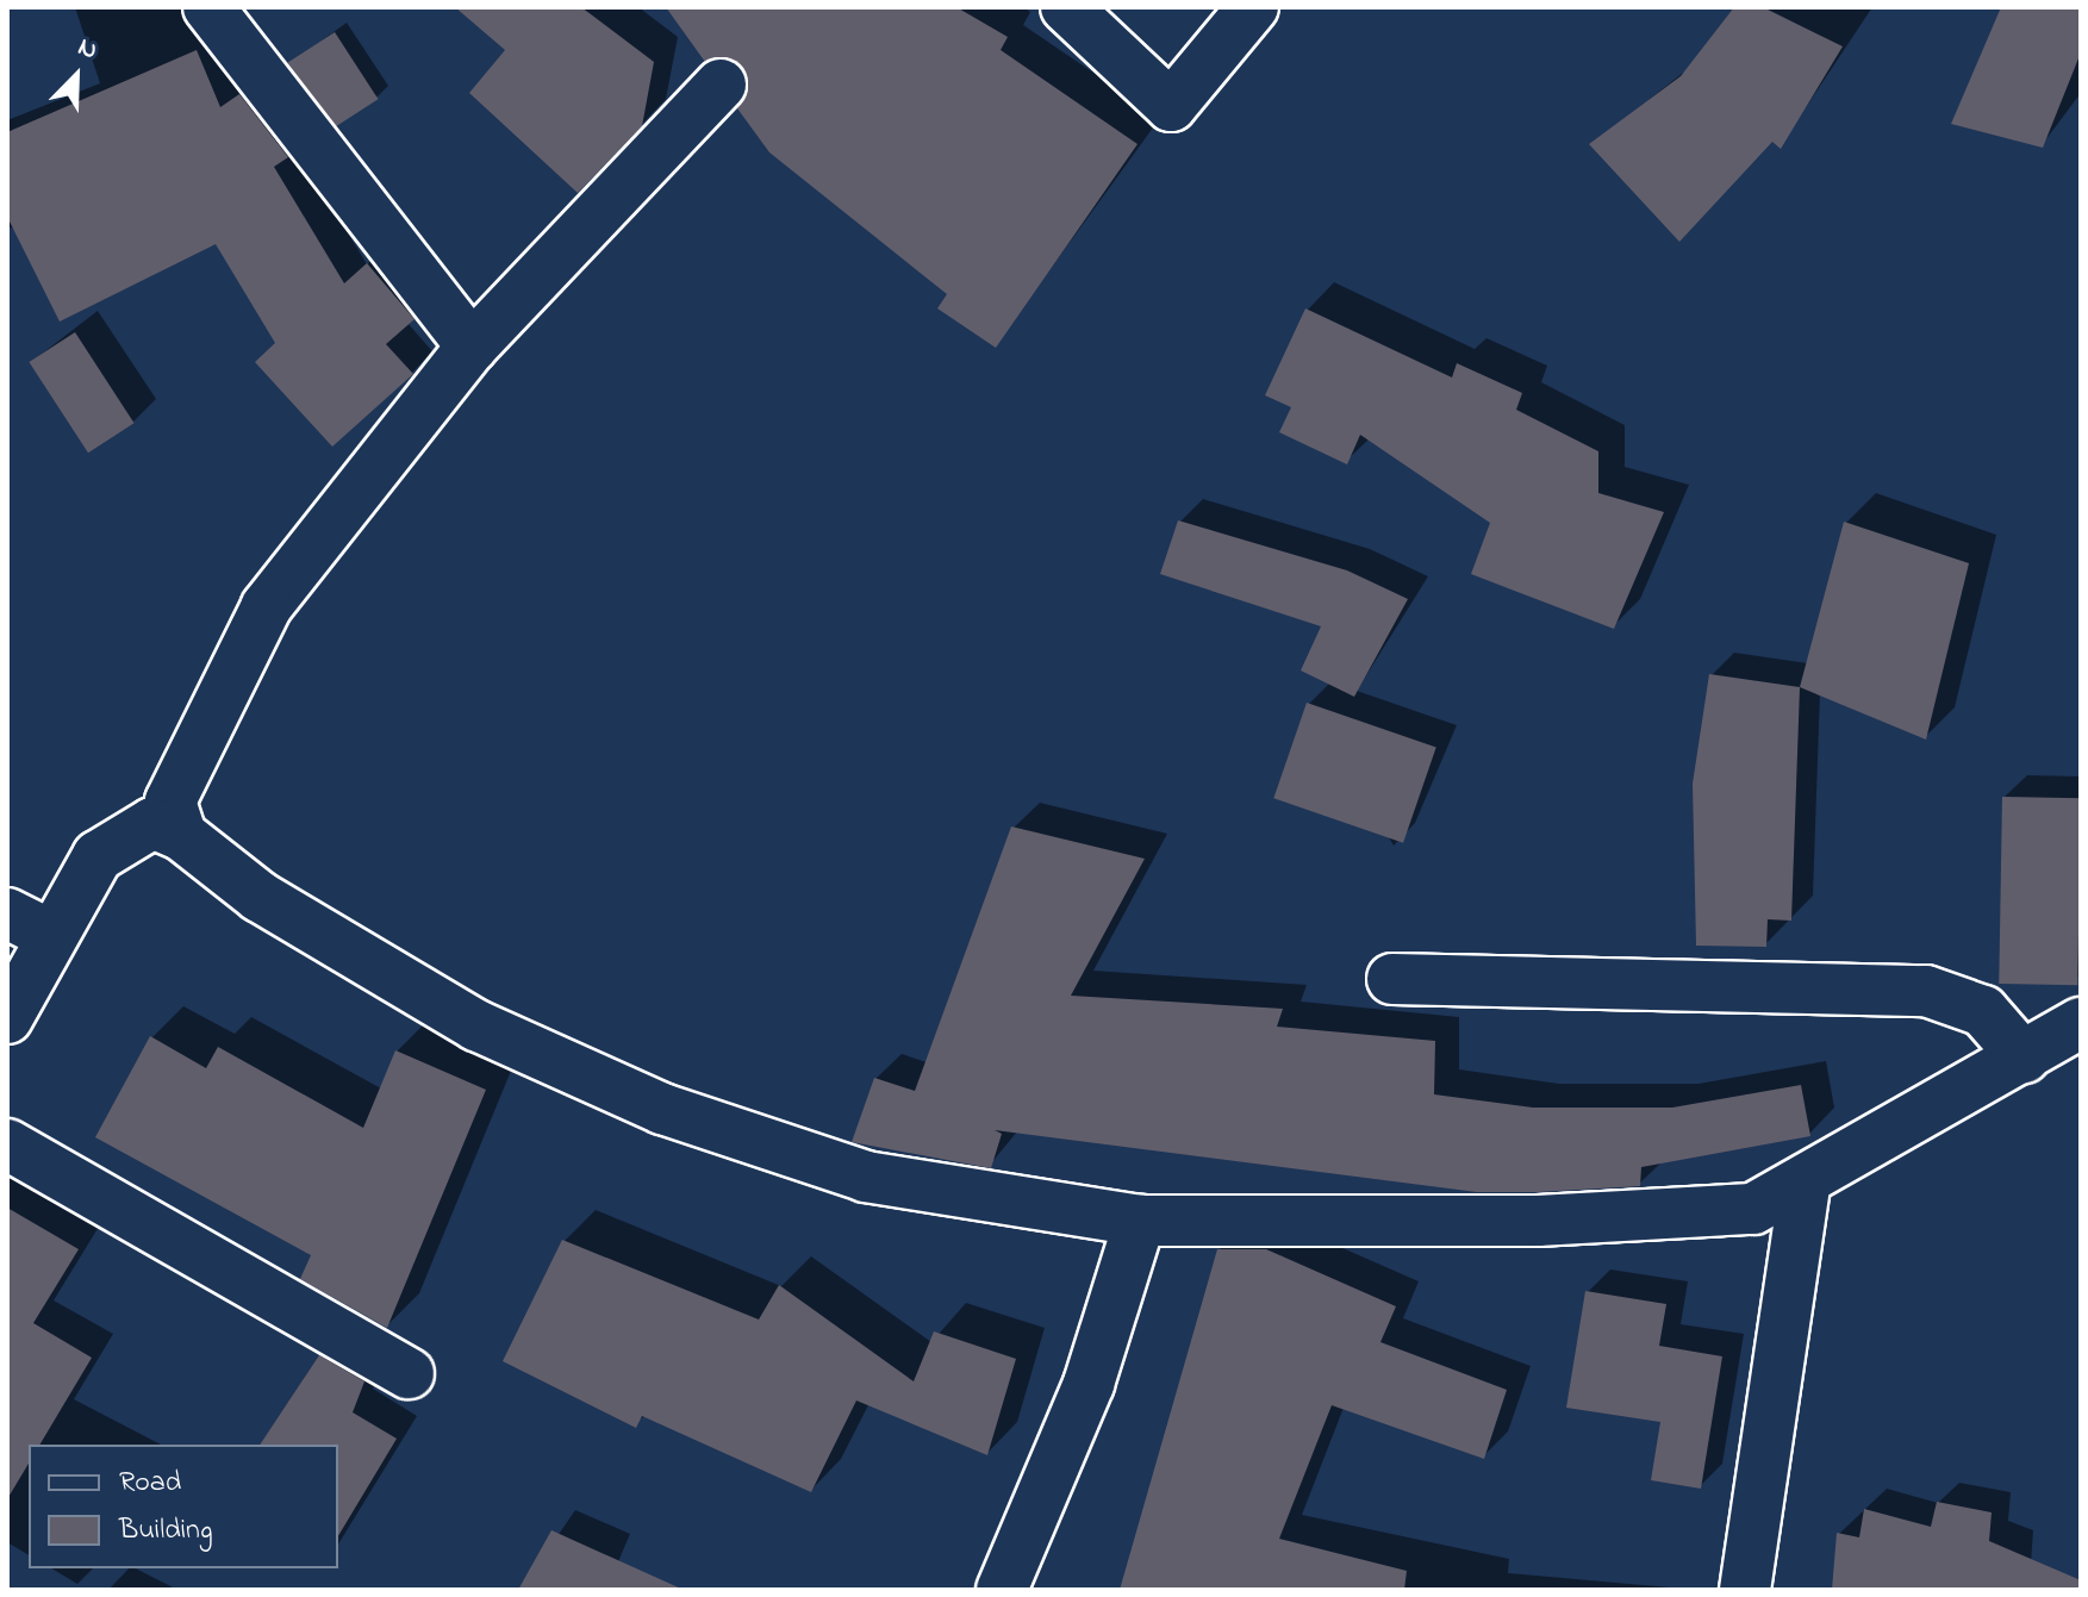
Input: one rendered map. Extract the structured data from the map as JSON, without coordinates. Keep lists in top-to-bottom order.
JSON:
{
  "legend": ["Road", "Building"],
  "north": "top right"
}
